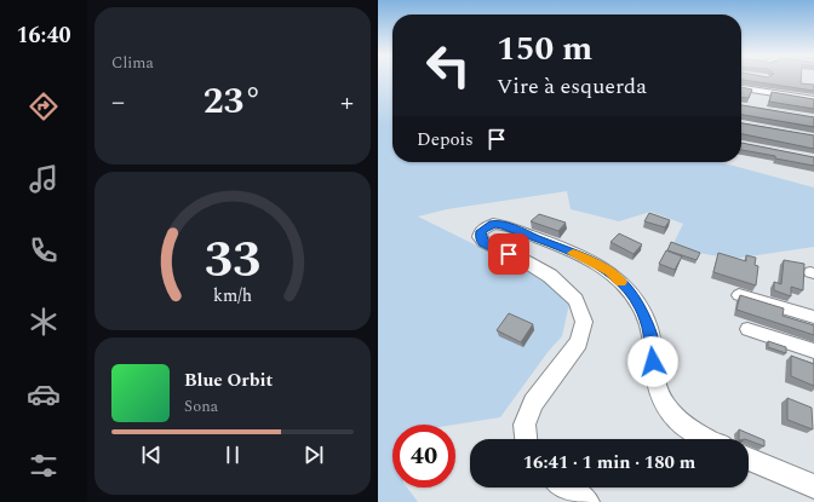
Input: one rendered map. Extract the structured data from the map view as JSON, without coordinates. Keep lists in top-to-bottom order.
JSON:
{
  "page": {
    "tabs": "16:40",
    "tile": "Clima",
    "turn": ["150 m", "Vire à esquerda"],
    "heat": ["−", "23°", "+"],
    "then": "Depois",
    "song": ["Blue Orbit", "Sona"],
    "limit": "40",
    "trip": "16:41 · 1 min · 180 m",
    "gauge": ["33", "km/h"]
  }
}
